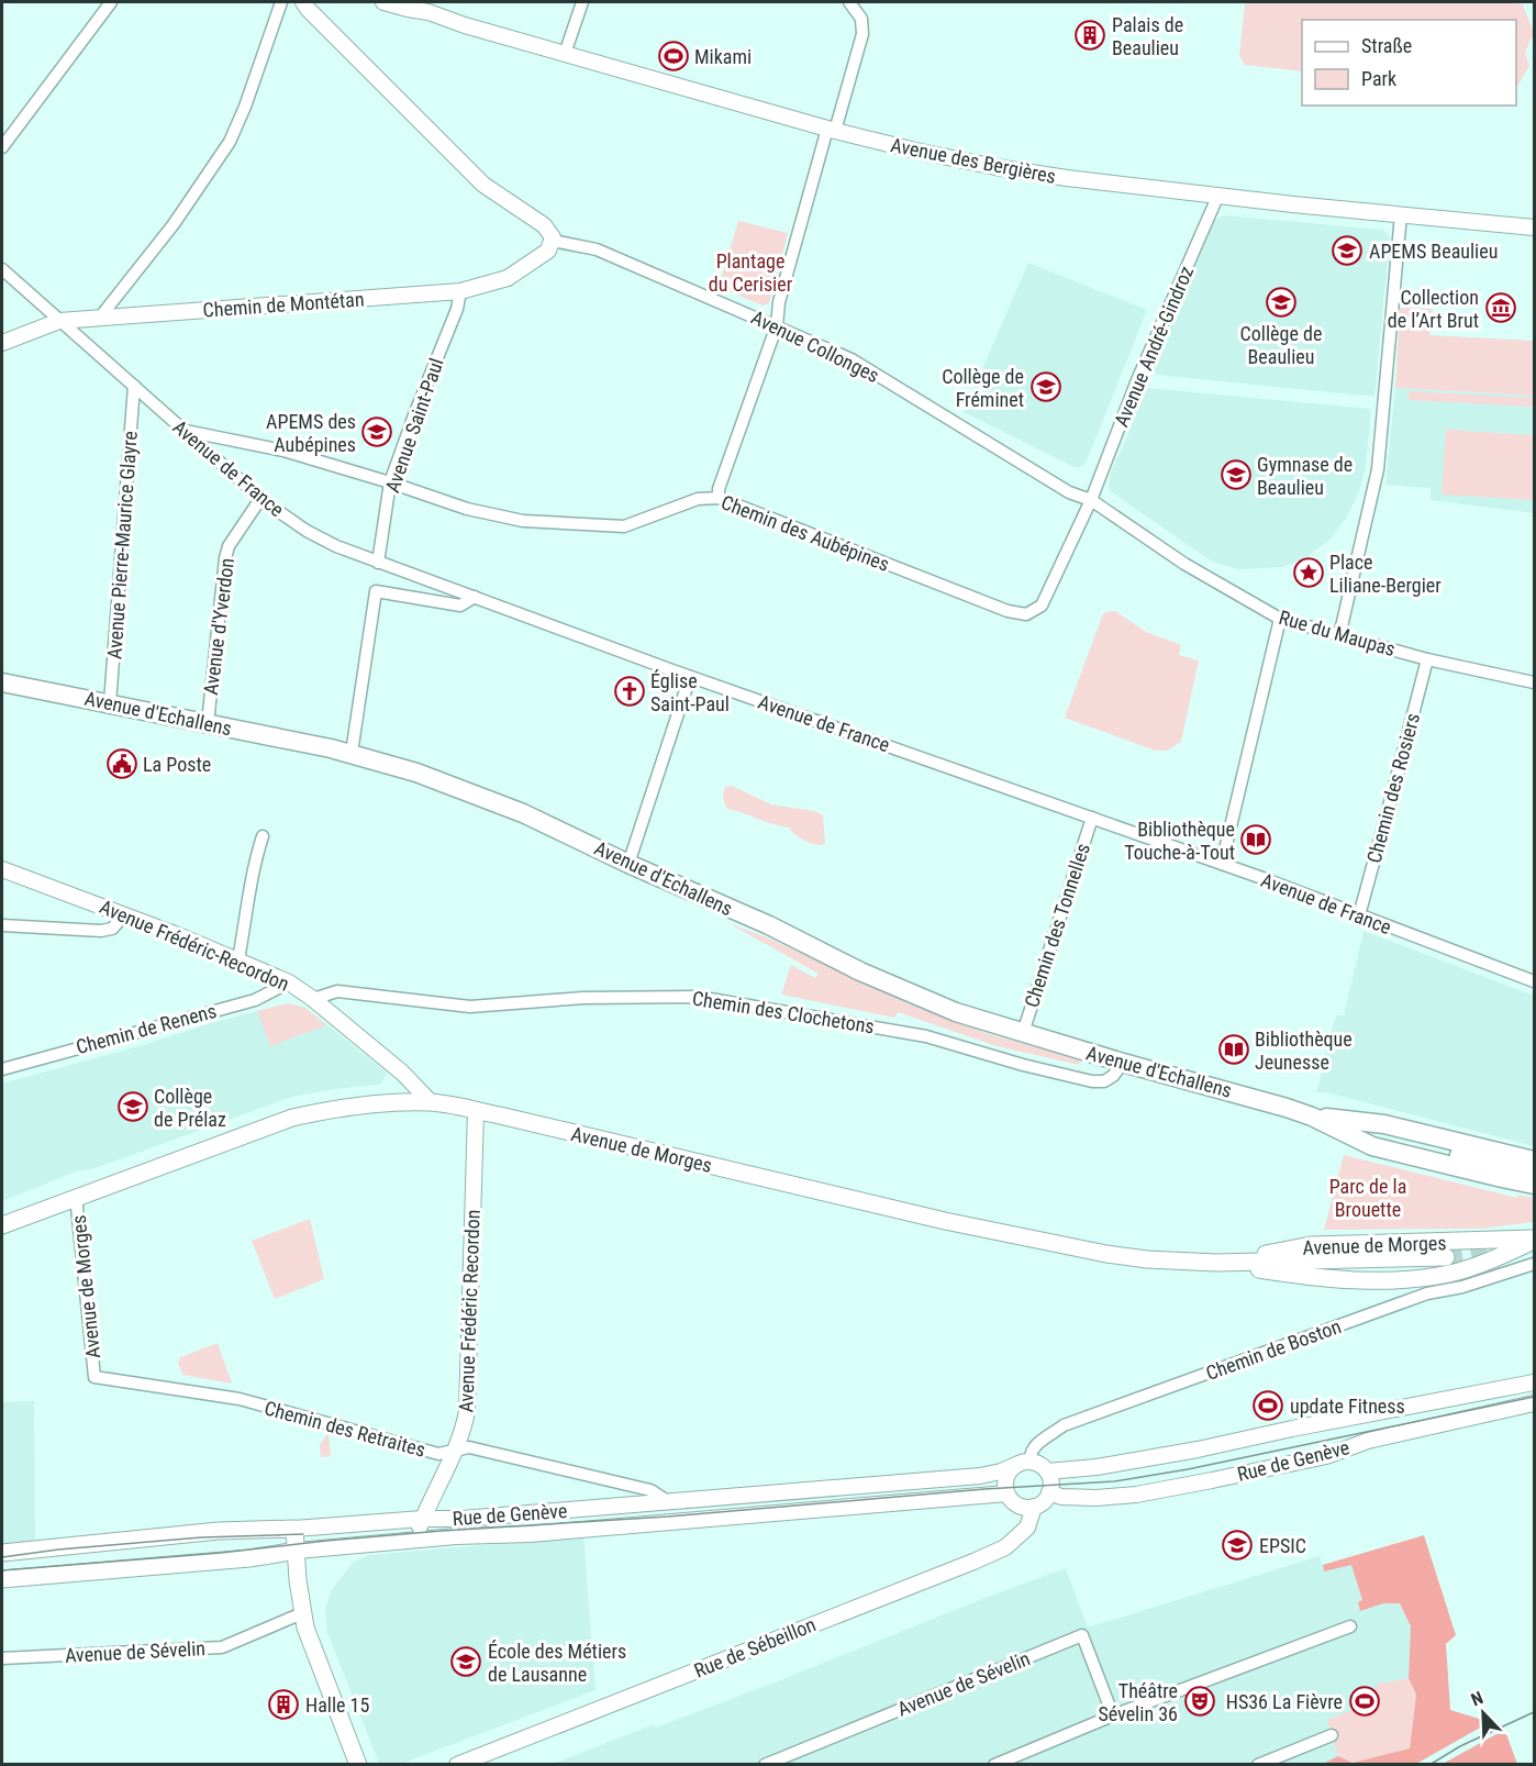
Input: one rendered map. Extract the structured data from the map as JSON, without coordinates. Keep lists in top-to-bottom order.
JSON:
{
  "streets": {
    "main road": ["Avenue d'Echallens", "Avenue de Morges", "Rue de Genève"],
    "street": [
      "Avenue des Bergières",
      "Chemin de Montétan",
      "Avenue Collonges",
      "Avenue André-Gindroz",
      "Avenue Saint-Paul",
      "Avenue de France",
      "Chemin des Aubépines",
      "Avenue Pierre-Maurice Glayre",
      "Avenue d'Yverdon",
      "Rue du Maupas",
      "Chemin des Rosiers",
      "Chemin des Tonnelles",
      "Avenue Frédéric-Recordon",
      "Chemin des Clochetons",
      "Chemin de Renens",
      "Avenue Frédéric Recordon",
      "Chemin de Boston",
      "Chemin des Retraites",
      "Rue de Sébeillon",
      "Avenue de Sévelin"
    ]
  },
  "crossings": [
    ["Avenue des Bergières", "Avenue André-Gindroz"],
    ["Chemin de Montétan", "Avenue Collonges"],
    ["Chemin de Montétan", "Avenue Saint-Paul"],
    ["Chemin de Montétan", "Avenue de France"],
    ["Avenue Collonges", "Avenue André-Gindroz"],
    ["Avenue Collonges", "Chemin des Aubépines"],
    ["Avenue Collonges", "Rue du Maupas"],
    ["Avenue André-Gindroz", "Chemin des Aubépines"],
    ["Avenue André-Gindroz", "Rue du Maupas"],
    ["Avenue Saint-Paul", "Avenue de France"],
    ["Avenue Saint-Paul", "Chemin des Aubépines"],
    ["Avenue de France", "Chemin des Aubépines"],
    ["Avenue de France", "Avenue Pierre-Maurice Glayre"],
    ["Avenue de France", "Avenue d'Yverdon"],
    ["Avenue de France", "Chemin des Rosiers"],
    ["Avenue de France", "Chemin des Tonnelles"],
    ["Chemin des Aubépines", "Rue du Maupas"],
    ["Avenue Pierre-Maurice Glayre", "Avenue d'Echallens"],
    ["Avenue d'Yverdon", "Avenue d'Echallens"],
    ["Rue du Maupas", "Chemin des Rosiers"],
    ["Avenue d'Echallens", "Chemin des Tonnelles"],
    ["Avenue d'Echallens", "Chemin des Clochetons"],
    ["Avenue Frédéric-Recordon", "Chemin des Clochetons"],
    ["Avenue Frédéric-Recordon", "Chemin de Renens"],
    ["Avenue Frédéric-Recordon", "Avenue de Morges"],
    ["Avenue de Morges", "Avenue Frédéric Recordon"],
    ["Avenue de Morges", "Chemin des Retraites"],
    ["Avenue Frédéric Recordon", "Chemin des Retraites"],
    ["Avenue Frédéric Recordon", "Rue de Genève"],
    ["Chemin de Boston", "Rue de Genève"],
    ["Chemin de Boston", "Rue de Sébeillon"],
    ["Chemin des Retraites", "Rue de Genève"],
    ["Rue de Genève", "Rue de Sébeillon"]
  ],
  "parks": ["Plantage du Cerisier", "Parc de la Brouette"],
  "places": {
    "building": ["Palais de Beaulieu", "Halle 15"],
    "sports": ["Mikami", "update Fitness", "HS36 La Fièvre"],
    "school or university": [
      "APEMS Beaulieu",
      "Collège de Beaulieu",
      "Collège de Fréminet",
      "APEMS des Aubépines",
      "Gymnase de Beaulieu",
      "Collège de Prélaz",
      "EPSIC",
      "École des Métiers de Lausanne"
    ],
    "museum": ["Collection de l’Art Brut"],
    "place": ["Place Liliane-Bergier"],
    "church": ["Église Saint-Paul"],
    "public building": ["La Poste"],
    "library": ["Bibliothèque Touche-à-Tout", "Bibliothèque Jeunesse"],
    "theatre": ["Théâtre Sévelin 36"]
  },
  "legend": ["Straße", "Park"],
  "north": "top left"
}
